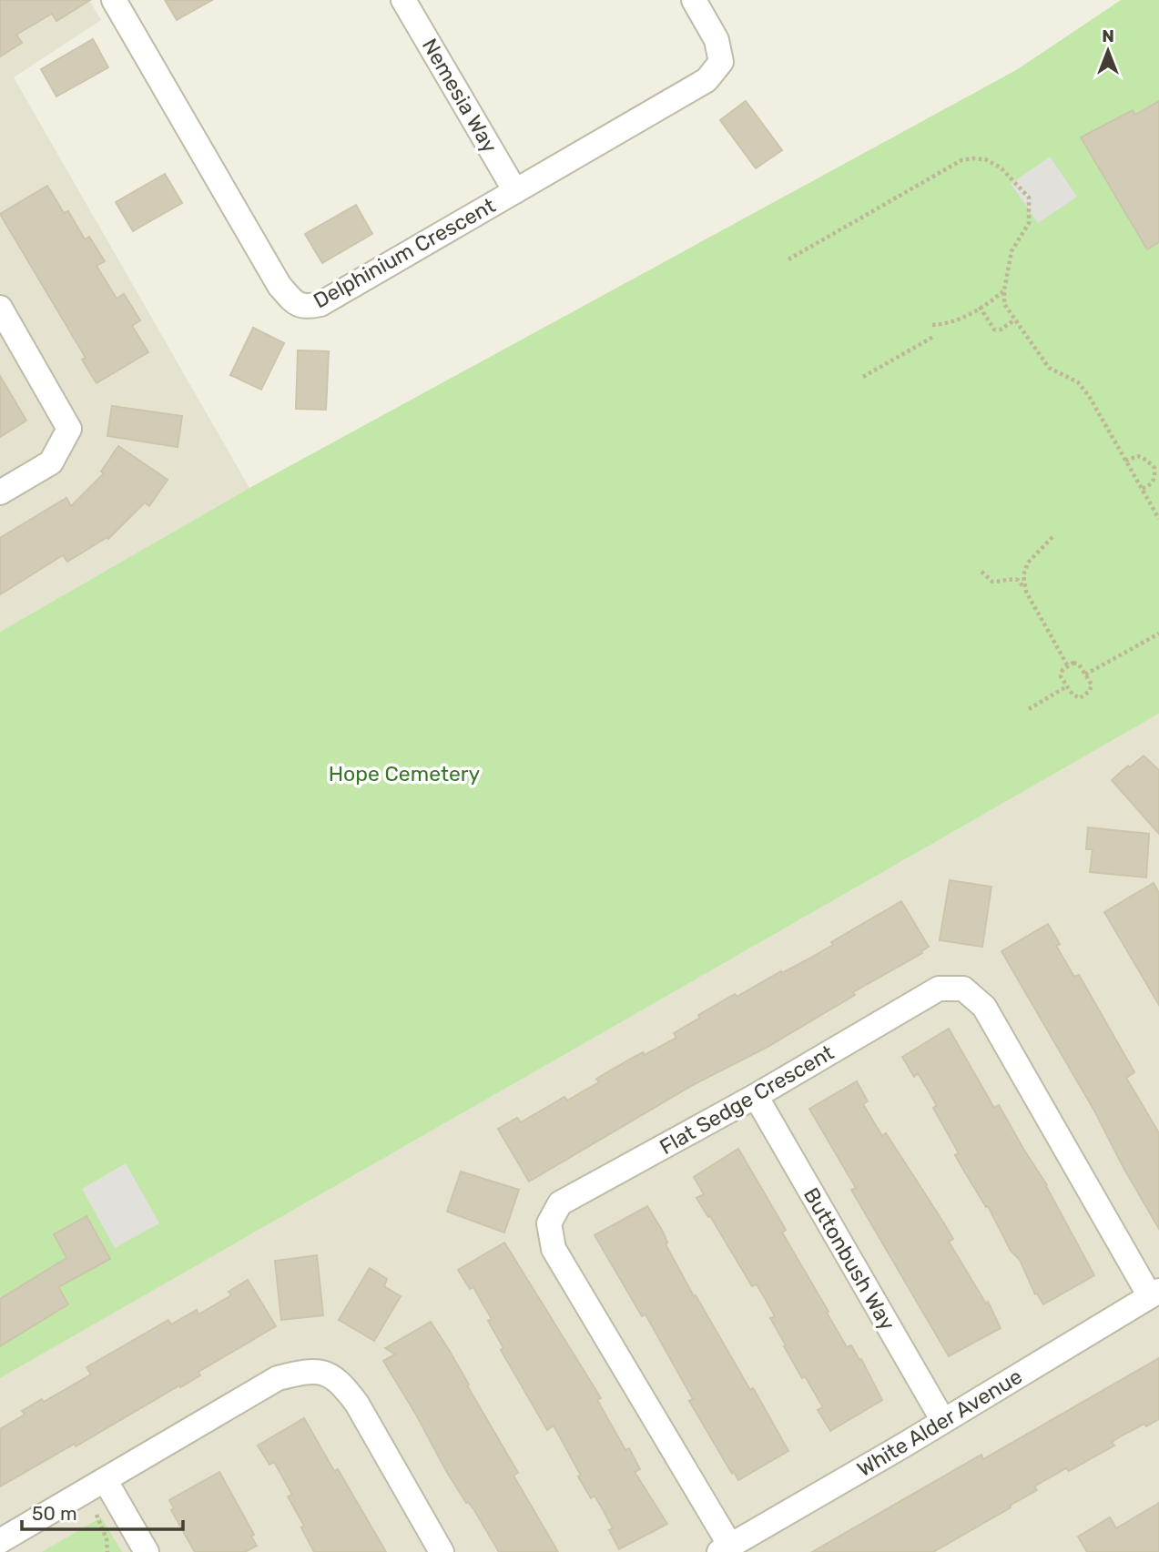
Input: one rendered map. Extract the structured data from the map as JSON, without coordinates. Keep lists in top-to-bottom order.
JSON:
{
  "streets": {
    "street": [
      "Nemesia Way",
      "Delphinium Crescent",
      "Flat Sedge Crescent",
      "Buttonbush Way",
      "White Alder Avenue"
    ]
  },
  "crossings": [
    ["Nemesia Way", "Delphinium Crescent"],
    ["Flat Sedge Crescent", "Buttonbush Way"],
    ["Flat Sedge Crescent", "White Alder Avenue"],
    ["Buttonbush Way", "White Alder Avenue"]
  ],
  "parks": ["Hope Cemetery"],
  "scale_bar": "50 m",
  "north": "top"
}
